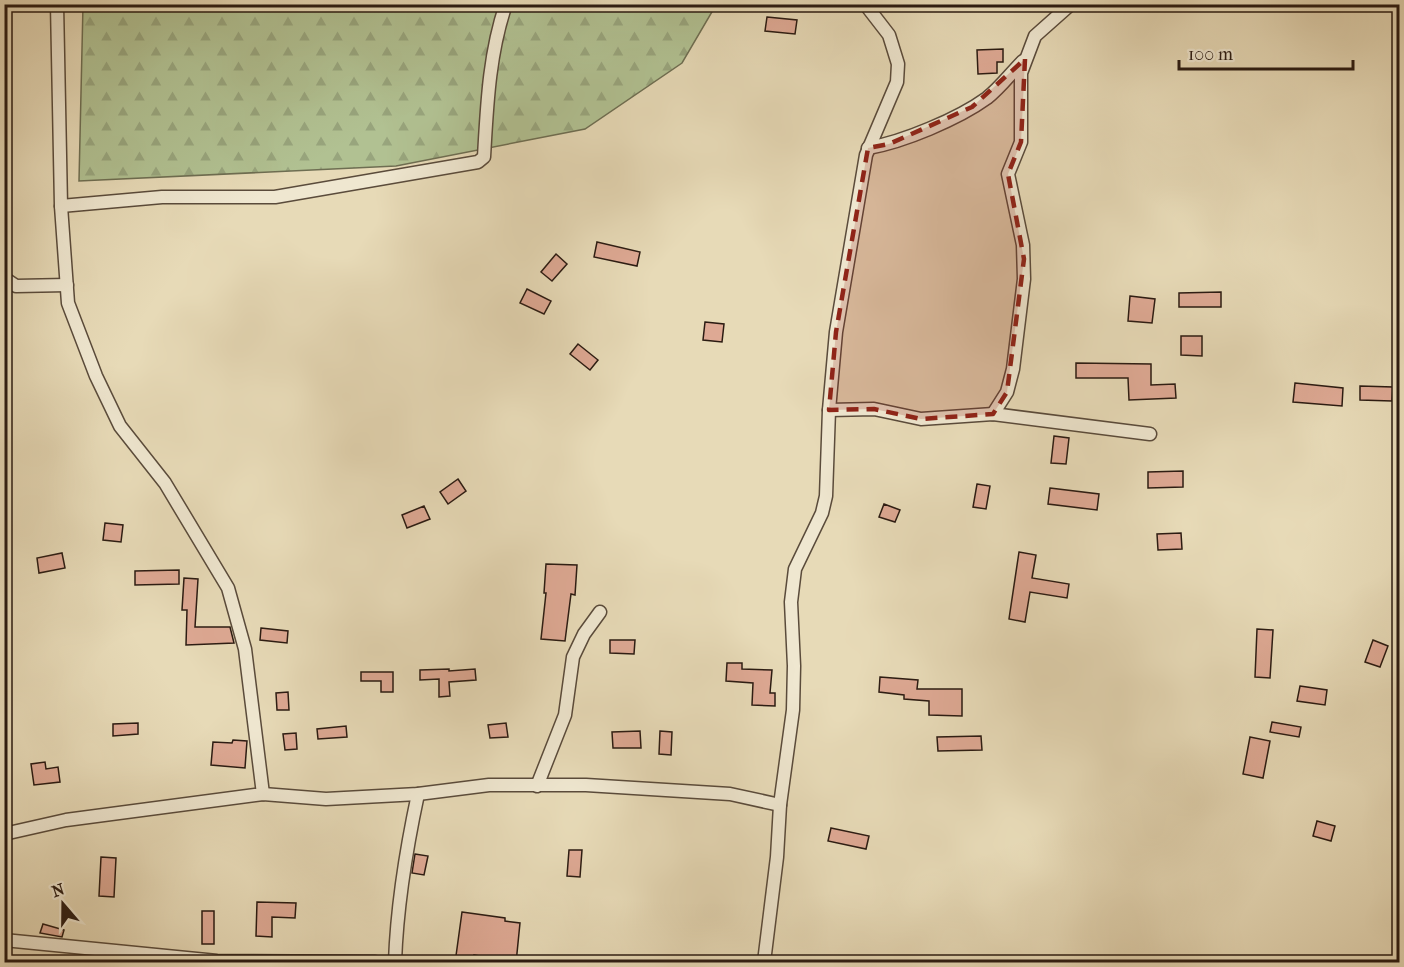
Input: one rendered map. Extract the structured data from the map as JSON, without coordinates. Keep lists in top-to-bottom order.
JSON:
{
  "scale_bar": "100 m",
  "north": "top"
}
